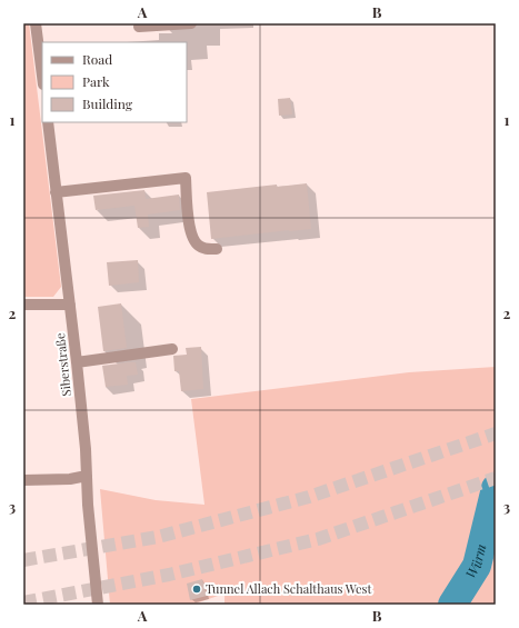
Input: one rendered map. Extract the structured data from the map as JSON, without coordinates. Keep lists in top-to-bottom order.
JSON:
{
  "streets": {
    "street": ["Siberstraße"]
  },
  "water": ["Würm"],
  "places": ["Tunnel Allach Schalthaus West"],
  "legend": ["Road", "Park", "Building"],
  "grid": {
    "columns": ["A", "B"],
    "rows": ["1", "2", "3"]
  }
}
